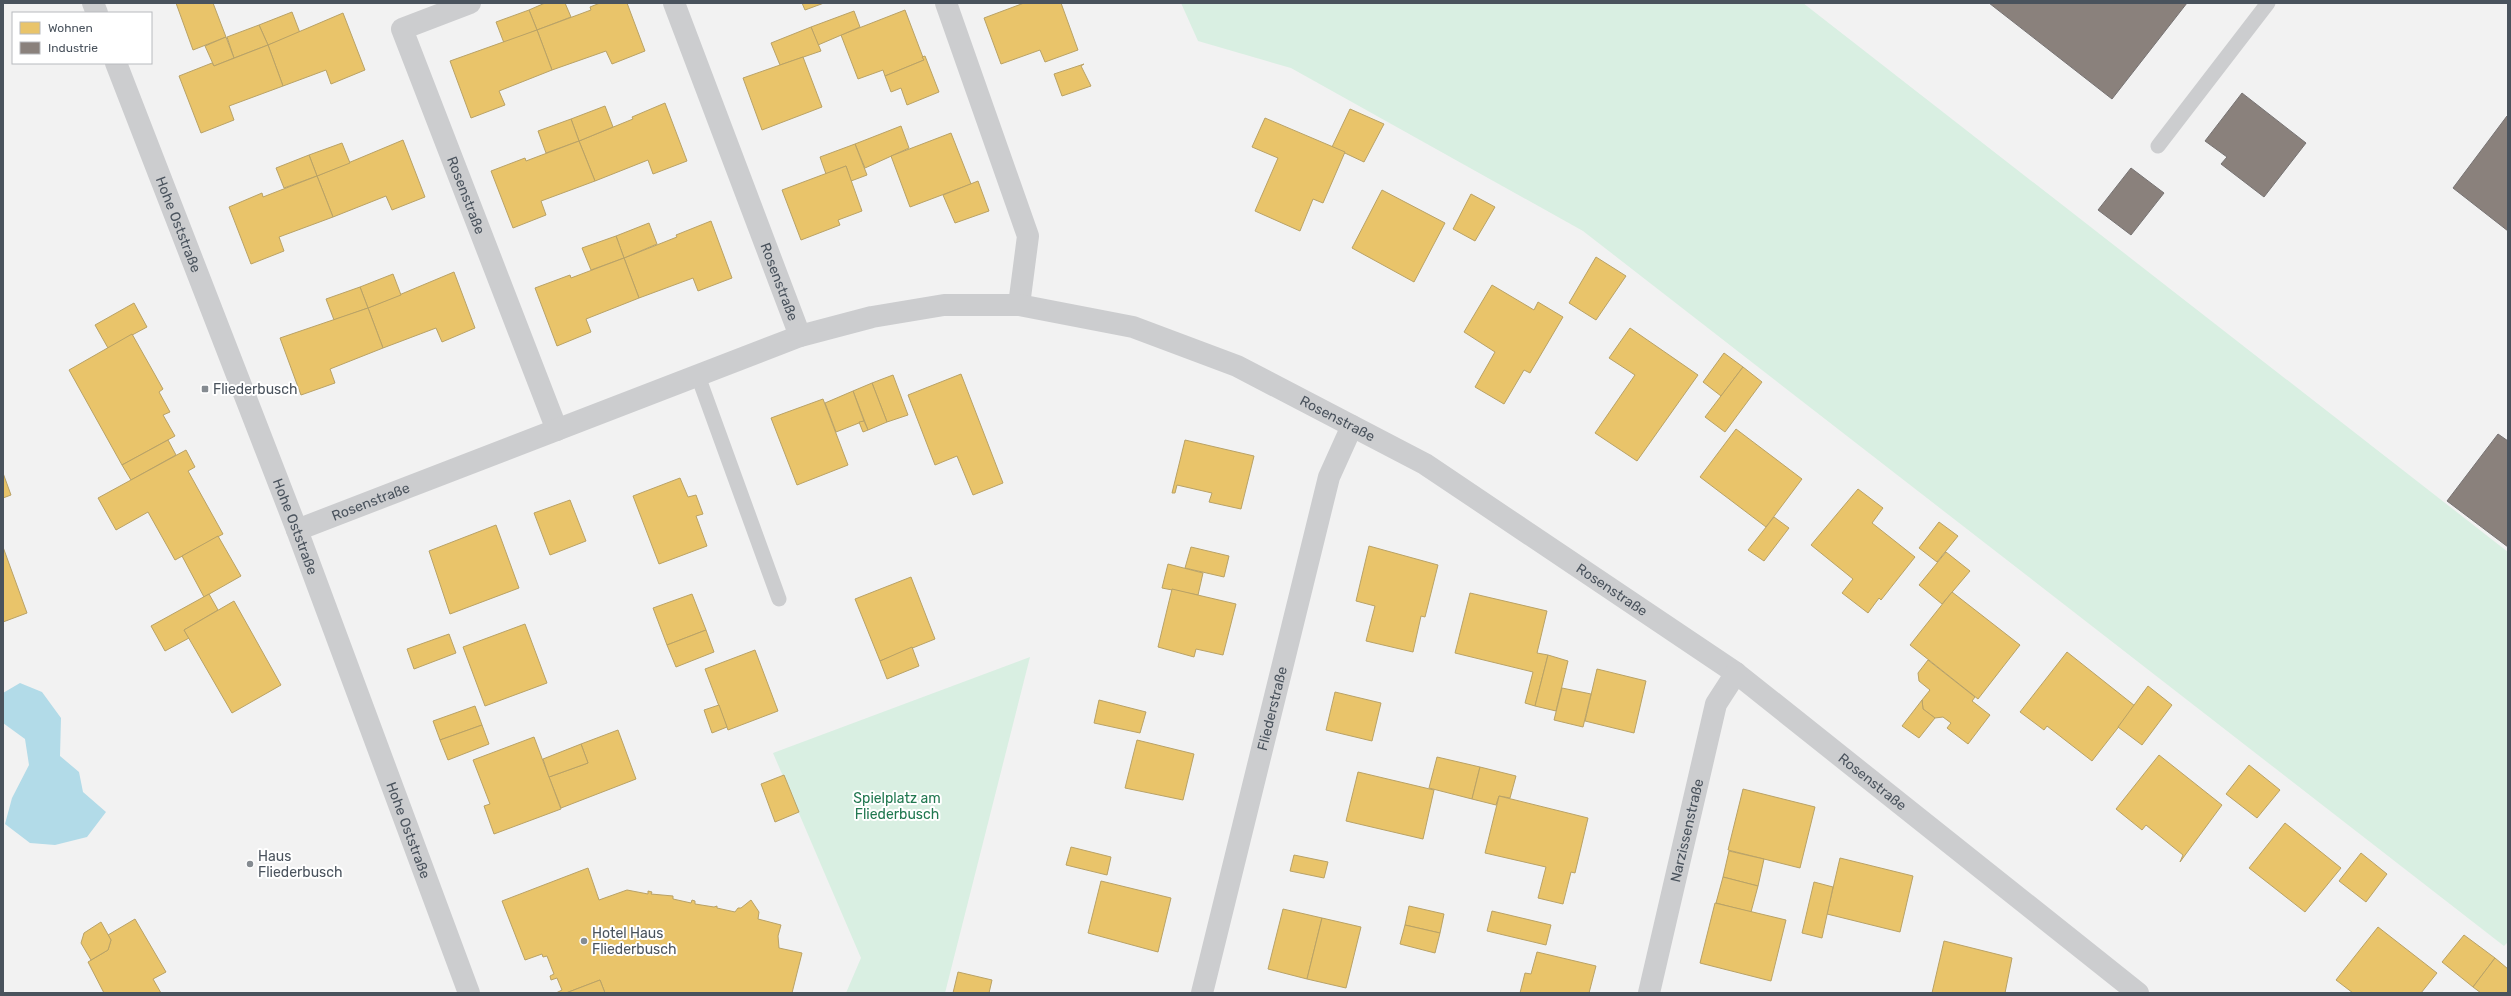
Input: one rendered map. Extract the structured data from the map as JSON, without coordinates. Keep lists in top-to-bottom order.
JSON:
{
  "streets": {
    "street": [
      "Rosenstraße",
      "Hohe Oststraße",
      "Fliederstraße",
      "Narzissenstraße"
    ]
  },
  "crossings": [
    ["Rosenstraße", "Hohe Oststraße"],
    ["Rosenstraße", "Fliederstraße"],
    ["Rosenstraße", "Narzissenstraße"]
  ],
  "parks": ["Spielplatz am Fliederbusch"],
  "places": {
    "transit": ["Fliederbusch"],
    "other": ["Haus Fliederbusch", "Hotel Haus Fliederbusch"]
  },
  "legend": ["Wohnen", "Industrie"]
}
